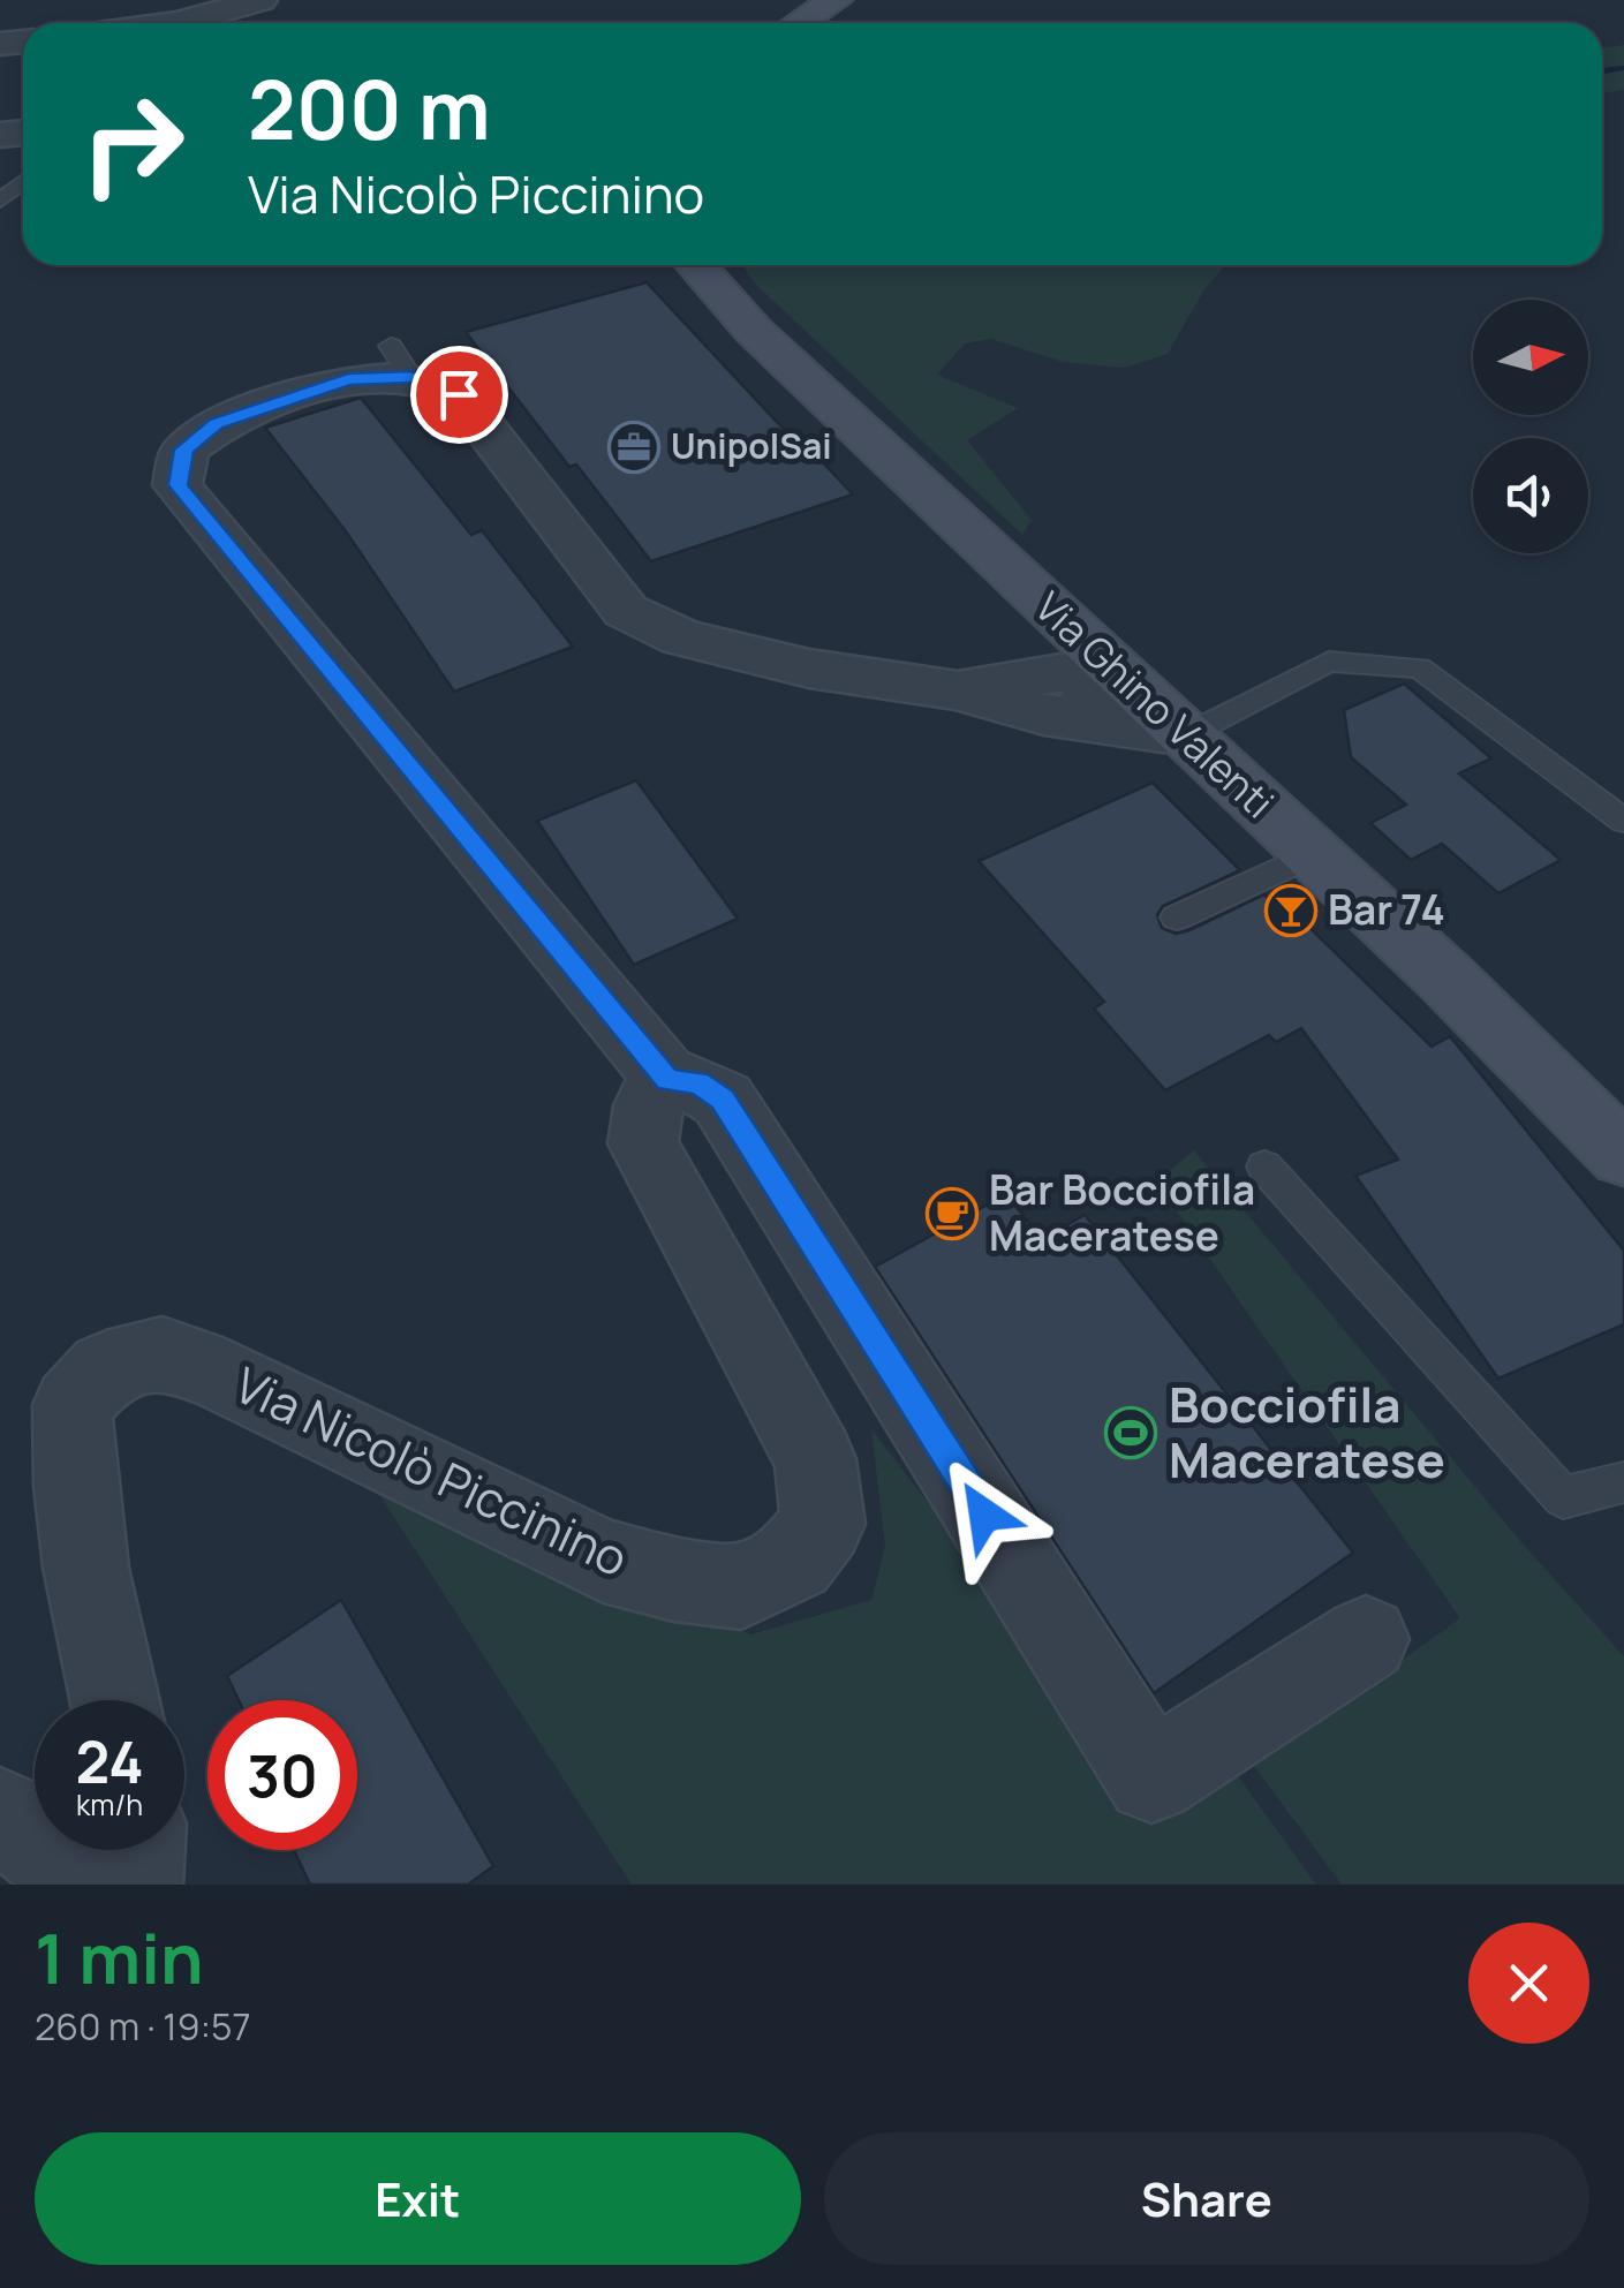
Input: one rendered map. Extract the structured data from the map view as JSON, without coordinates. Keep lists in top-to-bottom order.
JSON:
{
  "streets": {
    "main road": ["Via Ghino Valenti"],
    "street": ["Via Nicolò Piccinino"]
  },
  "places": {
    "office": ["UnipolSai"],
    "bar": ["Bar 74"],
    "cafe": ["Bar Bocciofila Maceratese"],
    "sports": ["Bocciofila Maceratese"]
  },
  "north": "right",
  "page": {
    "turn": ["200 m", "Via Nicolò Piccinino"],
    "speed": "24 km/h",
    "limit": "30",
    "heading": ["1 min", "260 m · 19:57"],
    "buttons": ["Exit", "Share"]
  }
}
